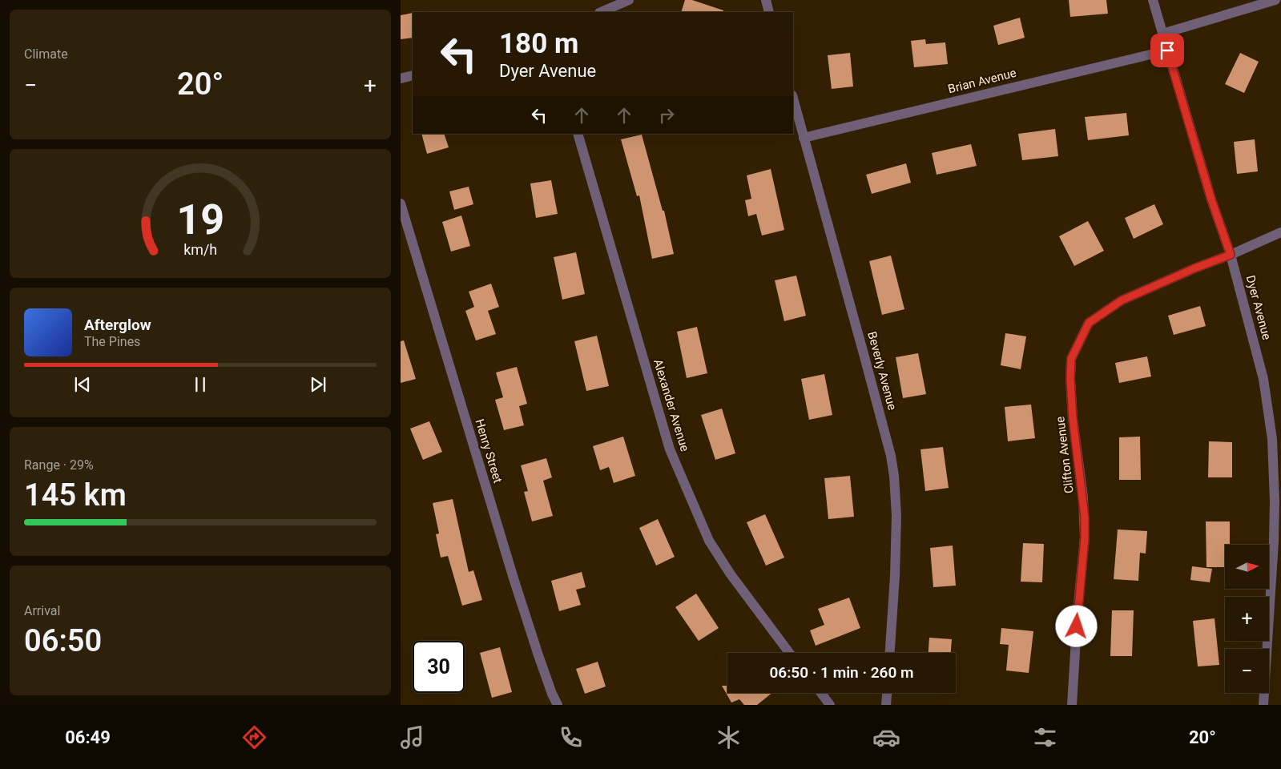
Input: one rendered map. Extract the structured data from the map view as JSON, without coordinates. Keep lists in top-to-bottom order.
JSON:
{
  "streets": {
    "street": [
      "Brian Avenue",
      "Dyer Avenue",
      "Beverly Avenue",
      "Alexander Avenue",
      "Henry Street",
      "Clifton Avenue"
    ]
  },
  "crossings": [
    ["Brian Avenue", "Dyer Avenue"],
    ["Brian Avenue", "Beverly Avenue"],
    ["Dyer Avenue", "Clifton Avenue"]
  ],
  "north": "right",
  "page": {
    "tile": [
      "Climate",
      ["Range · 29%", "145 km"],
      ["Arrival", "06:50"]
    ],
    "turn": ["180 m", "Dyer Avenue"],
    "heat": ["−", "20°", "+"],
    "song": ["Afterglow", "The Pines"],
    "map_buttons": ["+", "−"],
    "limit": "30",
    "trip": "06:50 · 1 min · 260 m",
    "tabs": ["06:49", "20°"],
    "gauge": ["19", "km/h"]
  }
}
